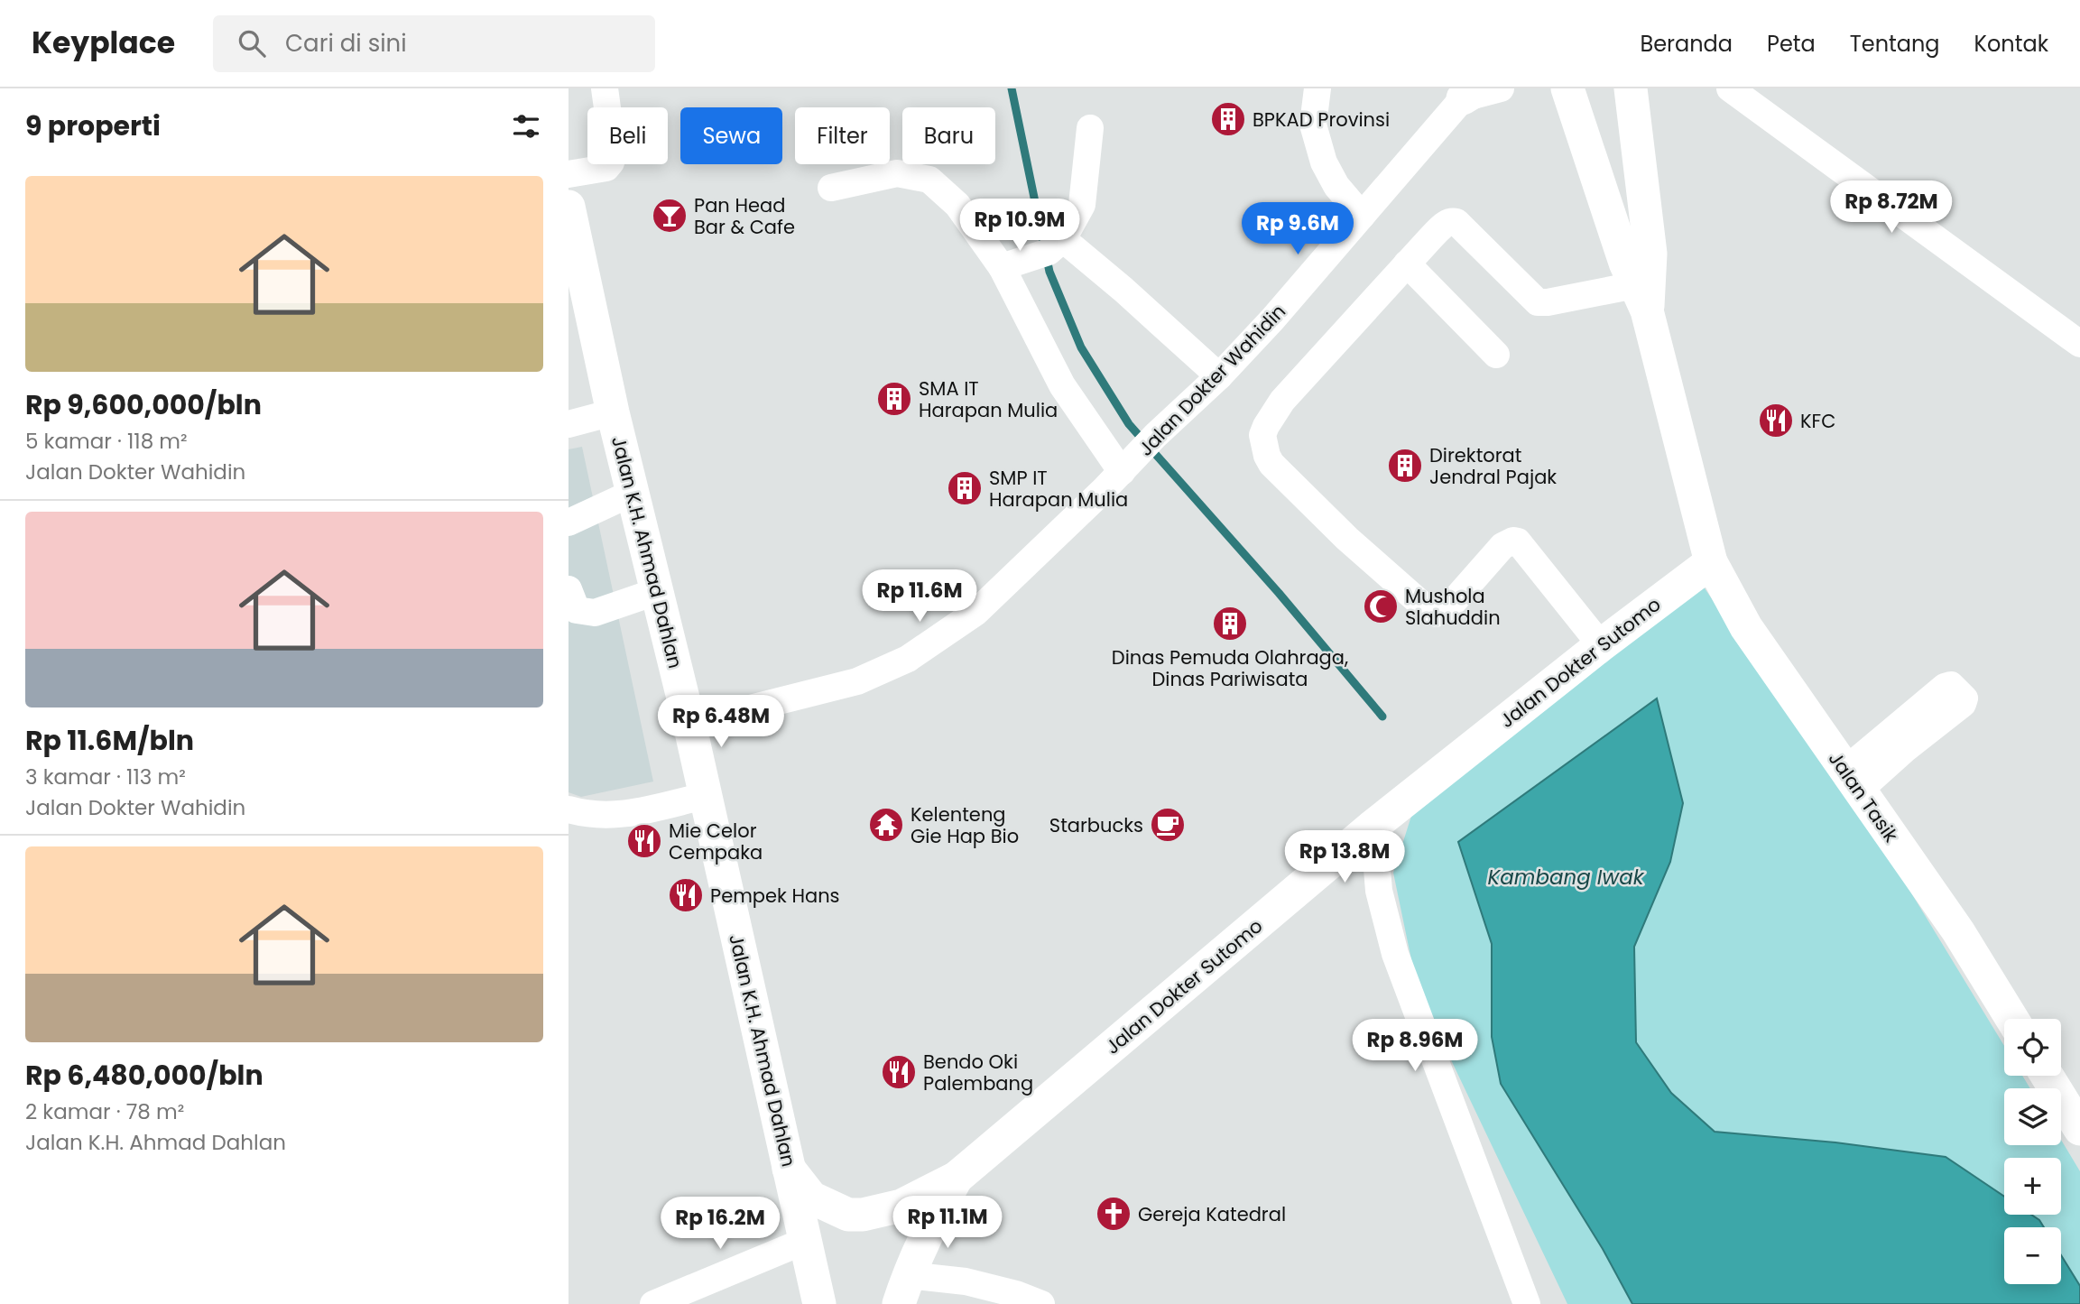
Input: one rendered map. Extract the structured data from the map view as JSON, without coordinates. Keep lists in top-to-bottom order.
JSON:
{
  "streets": {
    "main road": ["Jalan K.H. Ahmad Dahlan", "Jalan Dokter Sutomo", "Jalan Tasik"],
    "street": ["Jalan Dokter Wahidin"]
  },
  "crossings": [
    ["Jalan Dokter Wahidin", "Jalan K.H. Ahmad Dahlan"],
    ["Jalan Dokter Sutomo", "Jalan Tasik"]
  ],
  "water": ["Kambang Iwak"],
  "places": {
    "building": [
      "BPKAD Provinsi",
      "SMA IT Harapan Mulia",
      "Direktorat Jendral Pajak",
      "SMP IT Harapan Mulia",
      "Dinas Pemuda Olahraga, Dinas Pariwisata"
    ],
    "bar": ["Pan Head Bar & Cafe"],
    "restaurant": [
      "KFC",
      "Mie Celor Cempaka",
      "Pempek Hans",
      "Bendo Oki Palembang"
    ],
    "mosque": ["Mushola Slahuddin"],
    "temple": ["Kelenteng Gie Hap Bio"],
    "cafe": ["Starbucks"],
    "church": ["Gereja Katedral"]
  },
  "page": {
    "header": "Keyplace",
    "search": "Cari di sini",
    "nav": [
      "Beranda",
      "Peta",
      "Tentang",
      "Kontak"
    ],
    "heading": "9 properti",
    "chip": [
      "Beli",
      "Sewa",
      "Filter",
      "Baru"
    ],
    "list": [
      {
        "name": "Rp 9,600,000/bln",
        "note": "5 kamar · 118 m² · Jalan Dokter Wahidin"
      },
      {
        "name": "Rp 11.6M/bln",
        "note": "3 kamar · 113 m² · Jalan Dokter Wahidin"
      },
      {
        "name": "Rp 6,480,000/bln",
        "note": "2 kamar · 78 m² · Jalan K.H. Ahmad Dahlan"
      }
    ],
    "price": [
      "Rp 8.72M",
      "Rp 10.9M",
      "Rp 9.6M",
      "Rp 11.6M",
      "Rp 6.48M",
      "Rp 13.8M",
      "Rp 8.96M",
      "Rp 11.1M",
      "Rp 16.2M"
    ],
    "map_buttons": ["+", "−"]
  }
}
